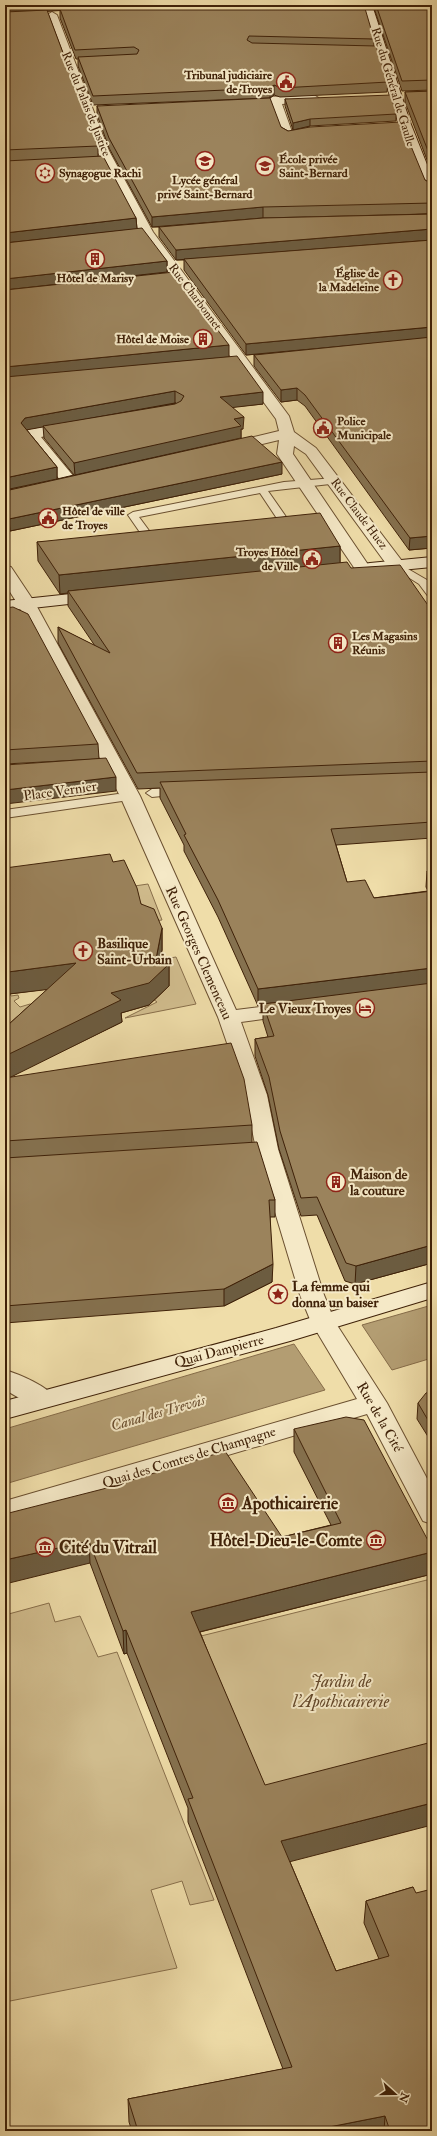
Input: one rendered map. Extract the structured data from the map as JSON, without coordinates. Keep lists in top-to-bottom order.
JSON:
{
  "streets": {
    "street": [
      "Rue du Général de Gaulle",
      "Rue du Palais de Justice",
      "Rue Charbonnet",
      "Rue Claude Huez",
      "Rue Georges Clemenceau",
      "Quai Dampierre",
      "Rue de la Cité",
      "Quai des Comtes de Champagne"
    ],
    "lane": ["Place Vernier"]
  },
  "crossings": [
    ["Rue du Palais de Justice", "Rue Charbonnet"],
    ["Rue Charbonnet", "Rue Claude Huez"],
    ["Rue Georges Clemenceau", "Quai Dampierre"],
    ["Rue Georges Clemenceau", "Rue de la Cité"],
    ["Quai Dampierre", "Rue de la Cité"],
    ["Rue de la Cité", "Quai des Comtes de Champagne"]
  ],
  "water": ["Canal des Trevois"],
  "parks": ["Jardin de l'Apothicairerie"],
  "places": {
    "public building": [
      "Tribunal judiciaire de Troyes",
      "Police Municipale",
      "Hôtel de ville de Troyes",
      "Troyes Hôtel de Ville"
    ],
    "school or university": ["Lycée général privé Saint-Bernard", "École privée Saint-Bernard"],
    "synagogue": ["Synagogue Rachi"],
    "building": [
      "Hôtel de Marisy",
      "Hôtel de Moise",
      "Les Magasins Réunis",
      "Maison de la couture"
    ],
    "church": ["Église de la Madeleine", "Basilique Saint-Urbain"],
    "hotel": ["Le Vieux Troyes"],
    "place": ["La femme qui donna un baiser"],
    "museum": ["Apothicairerie", "Hôtel-Dieu-le-Comte", "Cité du Vitrail"]
  },
  "north": "right"
}
